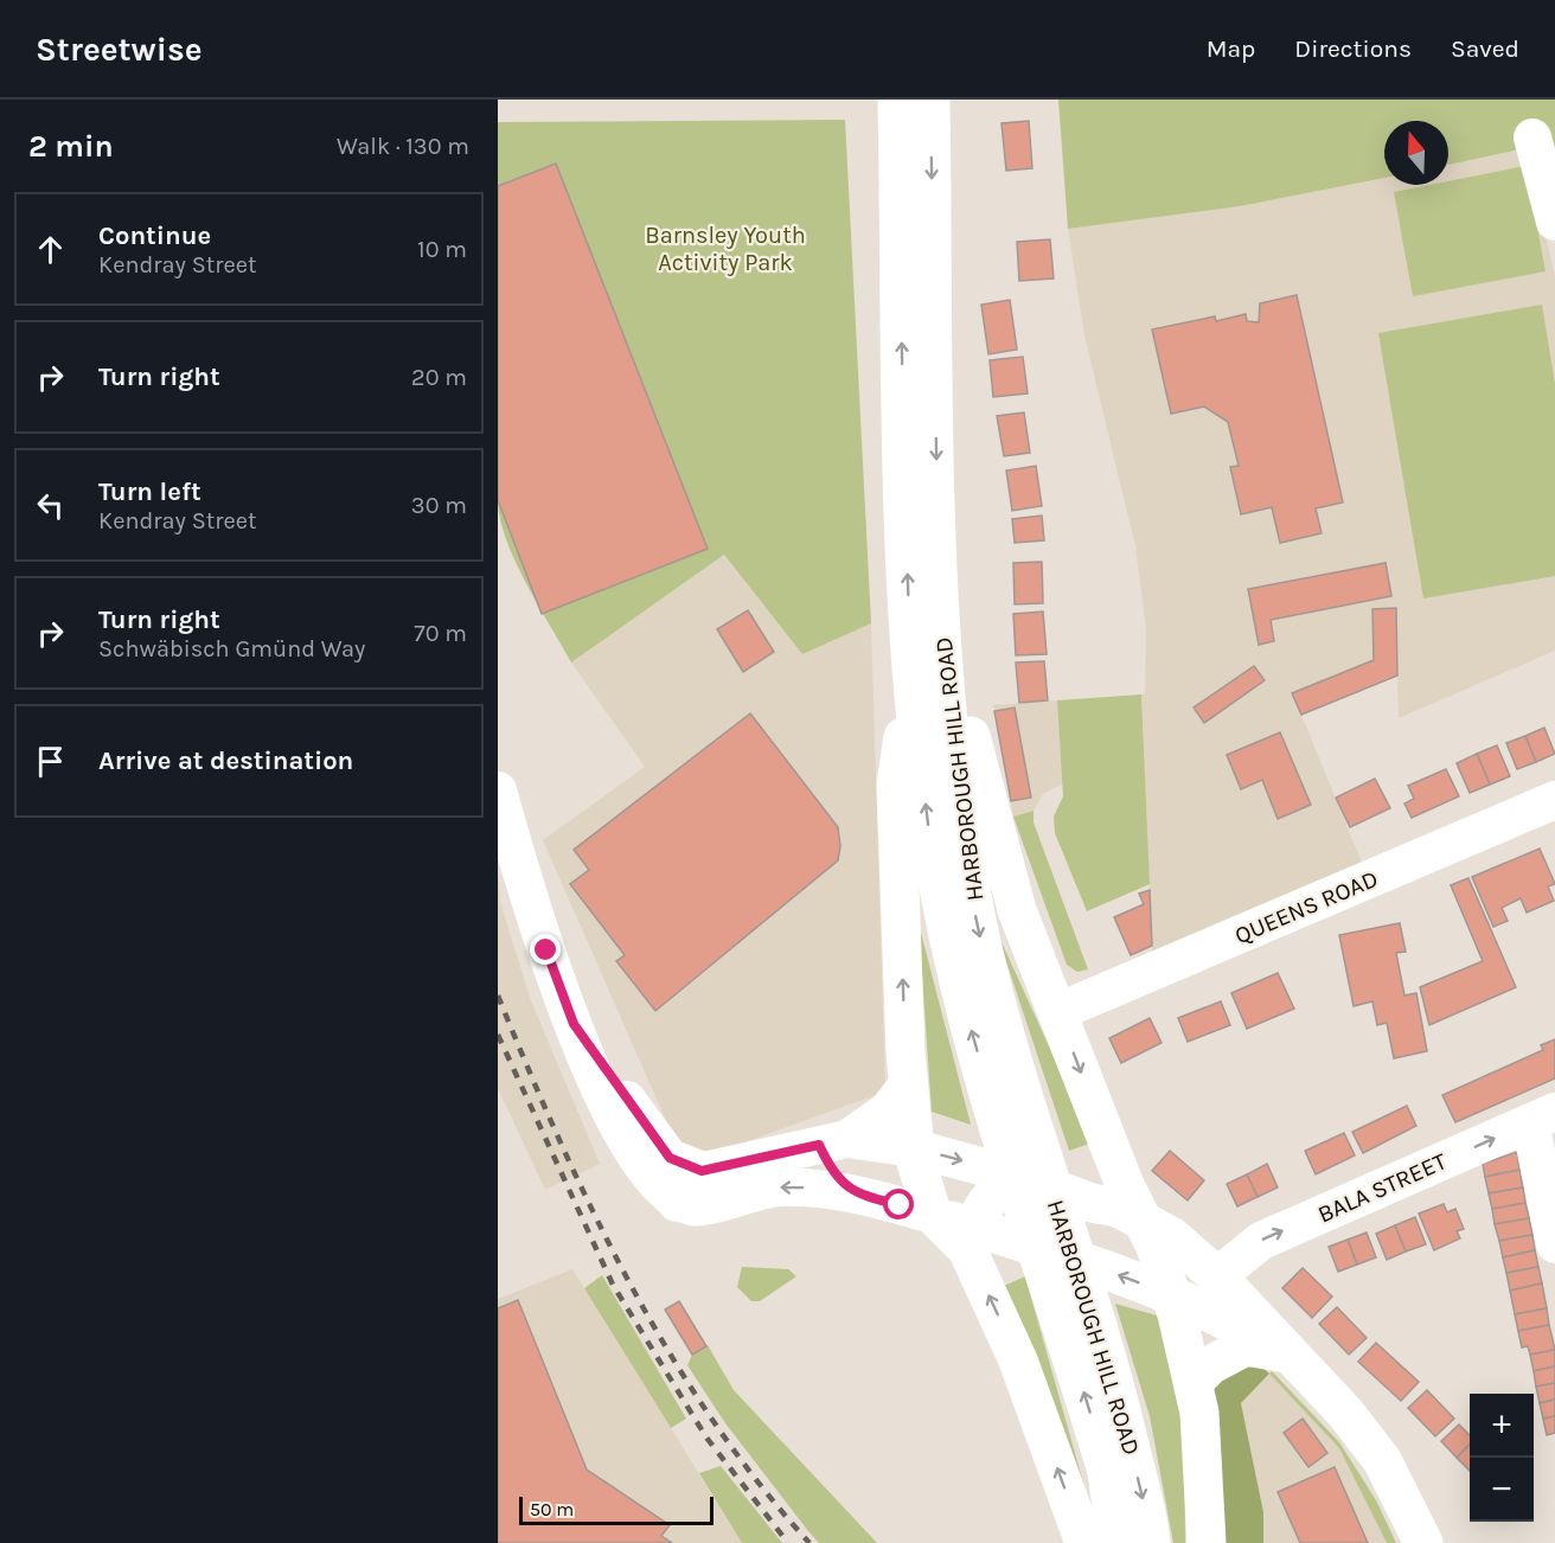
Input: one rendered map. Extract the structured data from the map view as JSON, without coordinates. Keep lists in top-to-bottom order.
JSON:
{
  "streets": {
    "highway": ["HARBOROUGH HILL ROAD"],
    "street": ["QUEENS ROAD", "BALA STREET"]
  },
  "one_way": ["BALA STREET"],
  "parks": ["Barnsley Youth Activity Park"],
  "scale_bar": "50 m",
  "north": "top",
  "page": {
    "header": "Streetwise",
    "nav": ["Map", "Directions", "Saved"],
    "heading": ["2 min", "Walk · 130 m"],
    "list": [
      ["Continue", "Kendray Street", "10 m"],
      ["Turn right", "20 m"],
      ["Turn left", "Kendray Street", "30 m"],
      ["Turn right", "Schwäbisch Gmünd Way", "70 m"],
      "Arrive at destination"
    ],
    "map_buttons": ["+", "−"],
    "scale": "50 m"
  }
}
